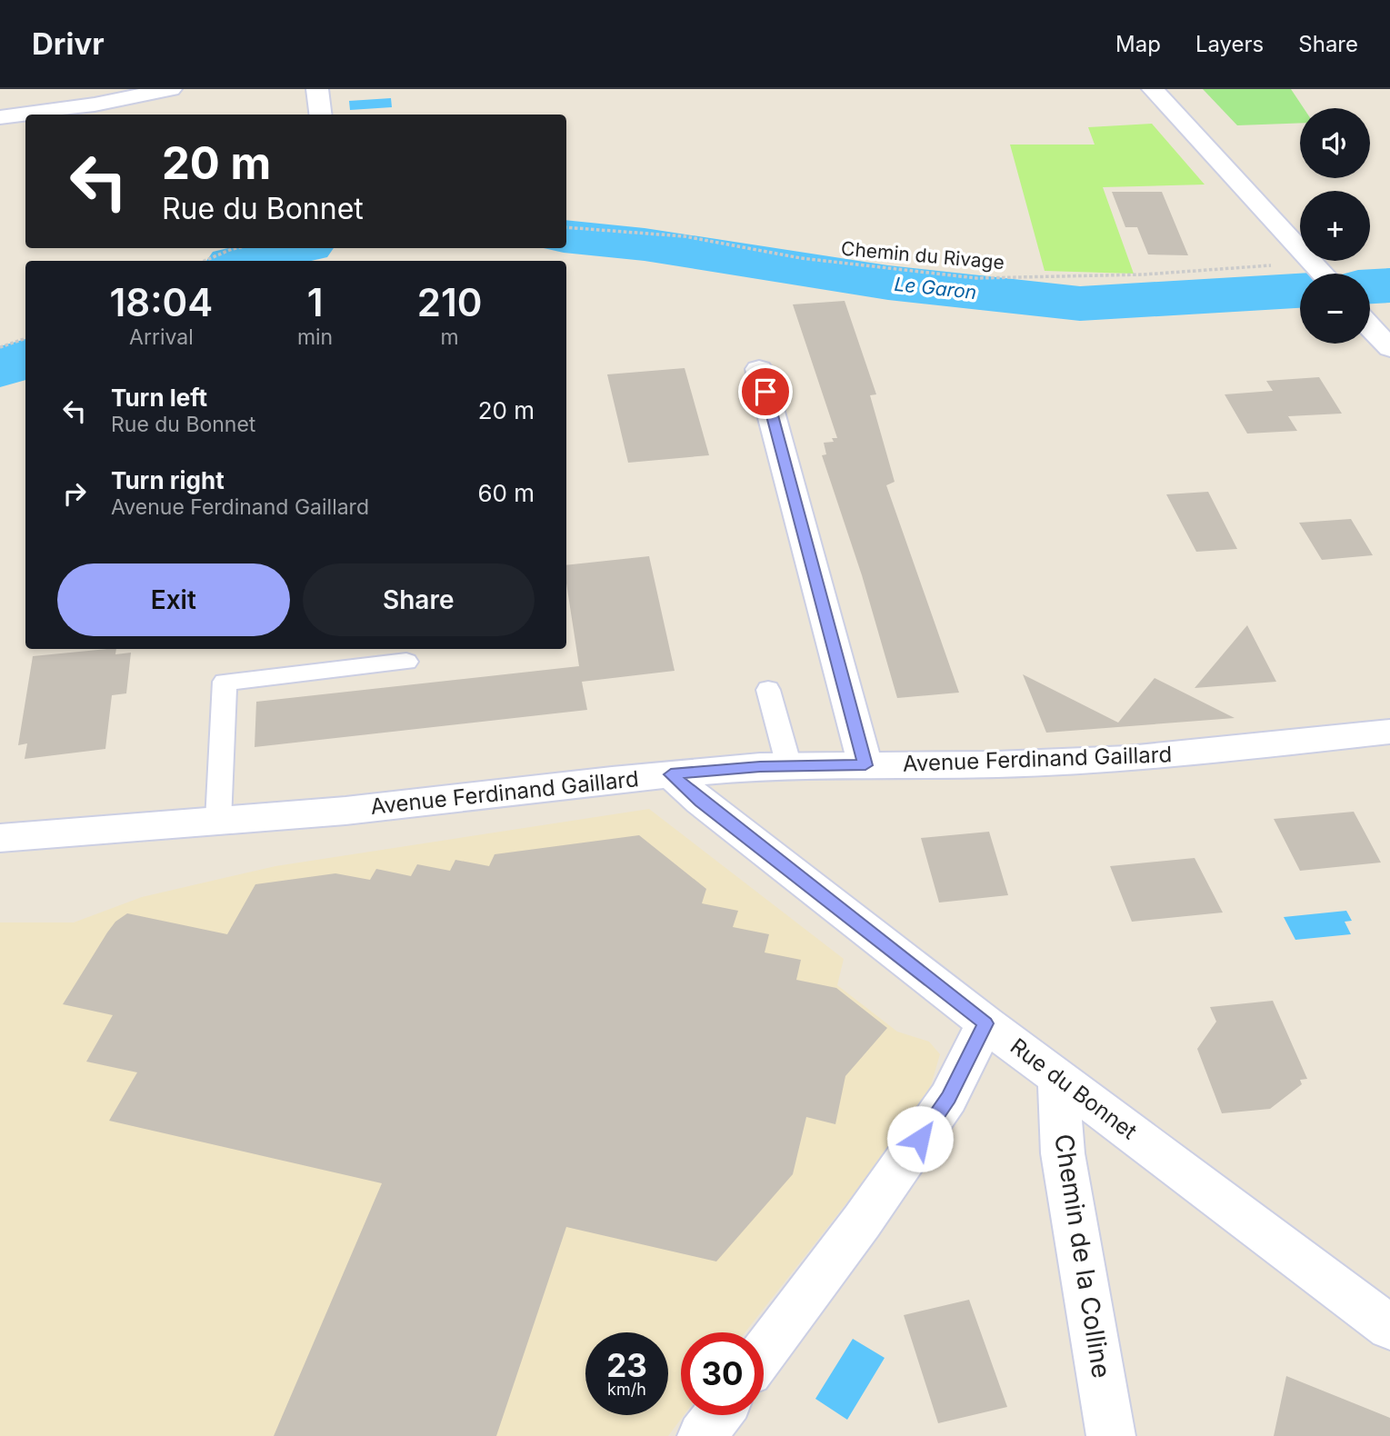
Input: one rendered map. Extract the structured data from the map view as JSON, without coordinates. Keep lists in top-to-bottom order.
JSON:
{
  "streets": {
    "street": ["Avenue Ferdinand Gaillard", "Rue du Bonnet", "Chemin de la Colline"],
    "path": ["Chemin du Rivage"]
  },
  "crossings": [
    ["Avenue Ferdinand Gaillard", "Rue du Bonnet"],
    ["Rue du Bonnet", "Chemin de la Colline"]
  ],
  "water": ["Le Garon"],
  "page": {
    "header": "Drivr",
    "nav": ["Map", "Layers", "Share"],
    "map_buttons": ["+", "−"],
    "turn": ["20 m", "Rue du Bonnet"],
    "eta": [
      "18:04",
      "Arrival",
      "1",
      "min",
      "210",
      "m"
    ],
    "list": [
      {
        "name": "Turn left",
        "note": "Rue du Bonnet",
        "value": "20 m"
      },
      {
        "name": "Turn right",
        "note": "Avenue Ferdinand Gaillard",
        "value": "60 m"
      }
    ],
    "buttons": ["Exit", "Share"],
    "speed": "23 km/h",
    "limit": "30"
  }
}
